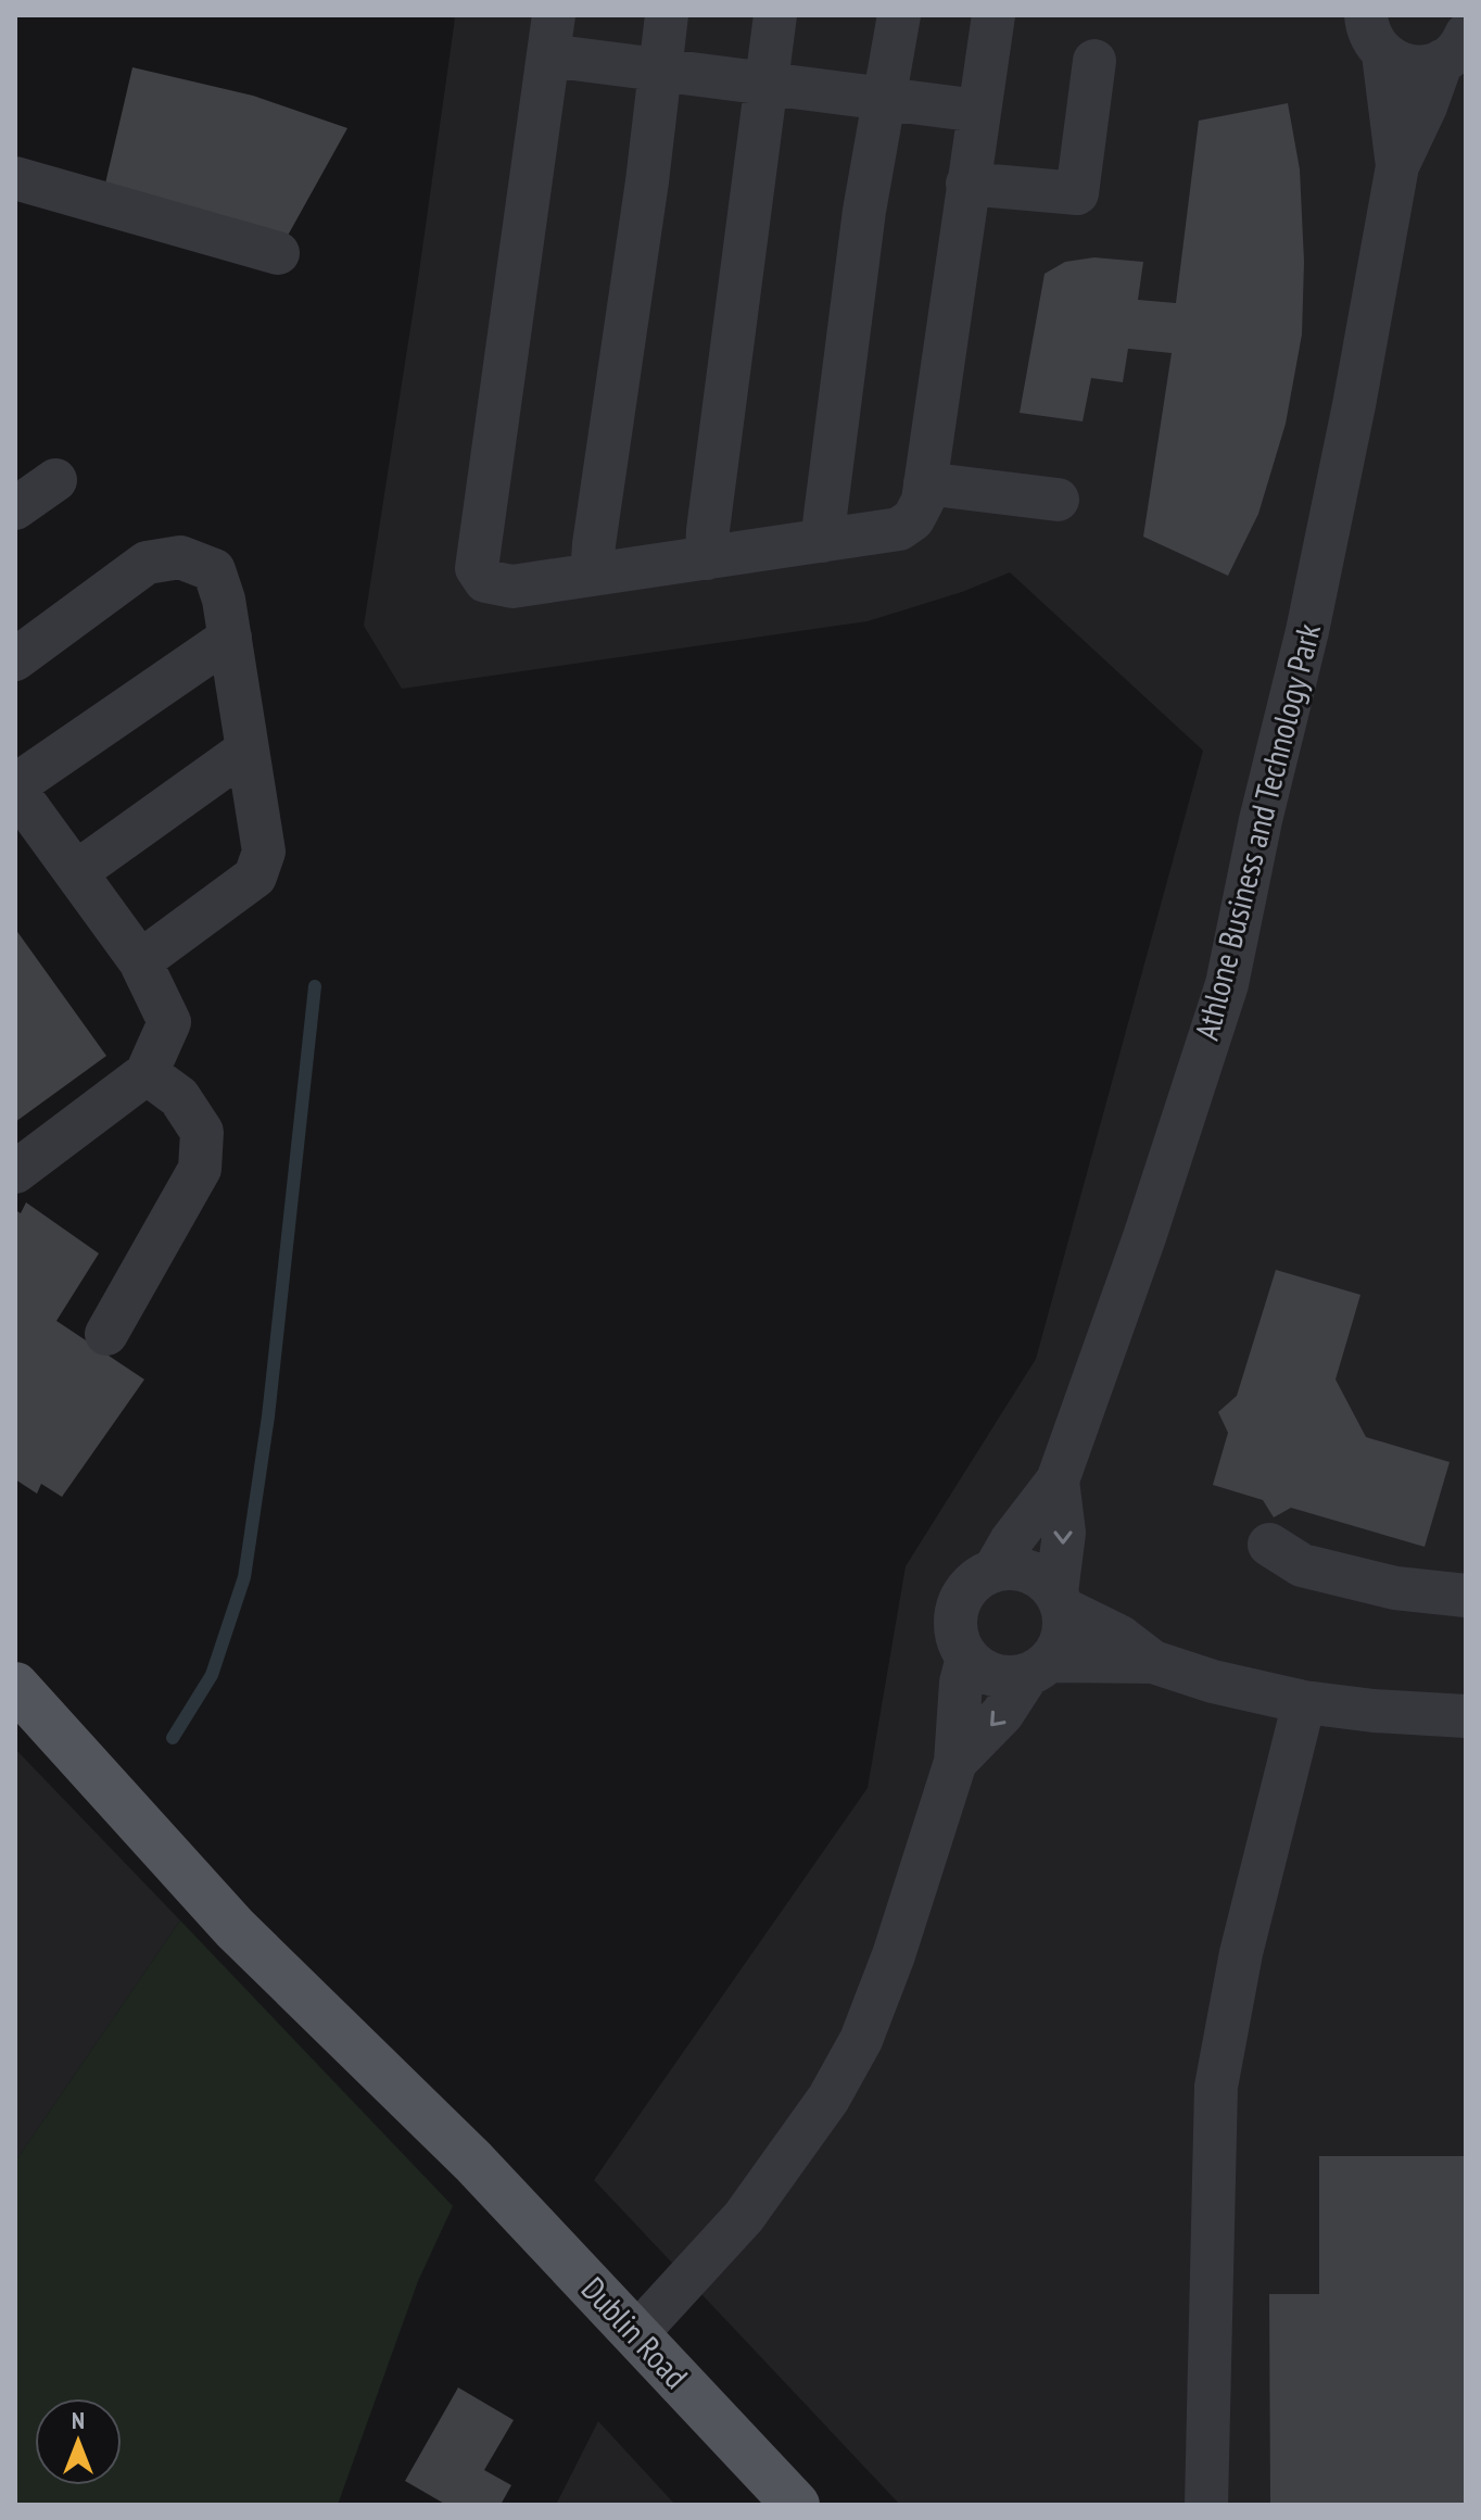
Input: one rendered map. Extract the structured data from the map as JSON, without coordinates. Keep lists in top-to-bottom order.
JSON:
{
  "streets": {
    "main road": ["Dublin Road"],
    "street": ["Athlone Business and Technology Park"]
  },
  "crossings": [
    ["Athlone Business and Technology Park", "Dublin Road"]
  ],
  "north": "top"
}
